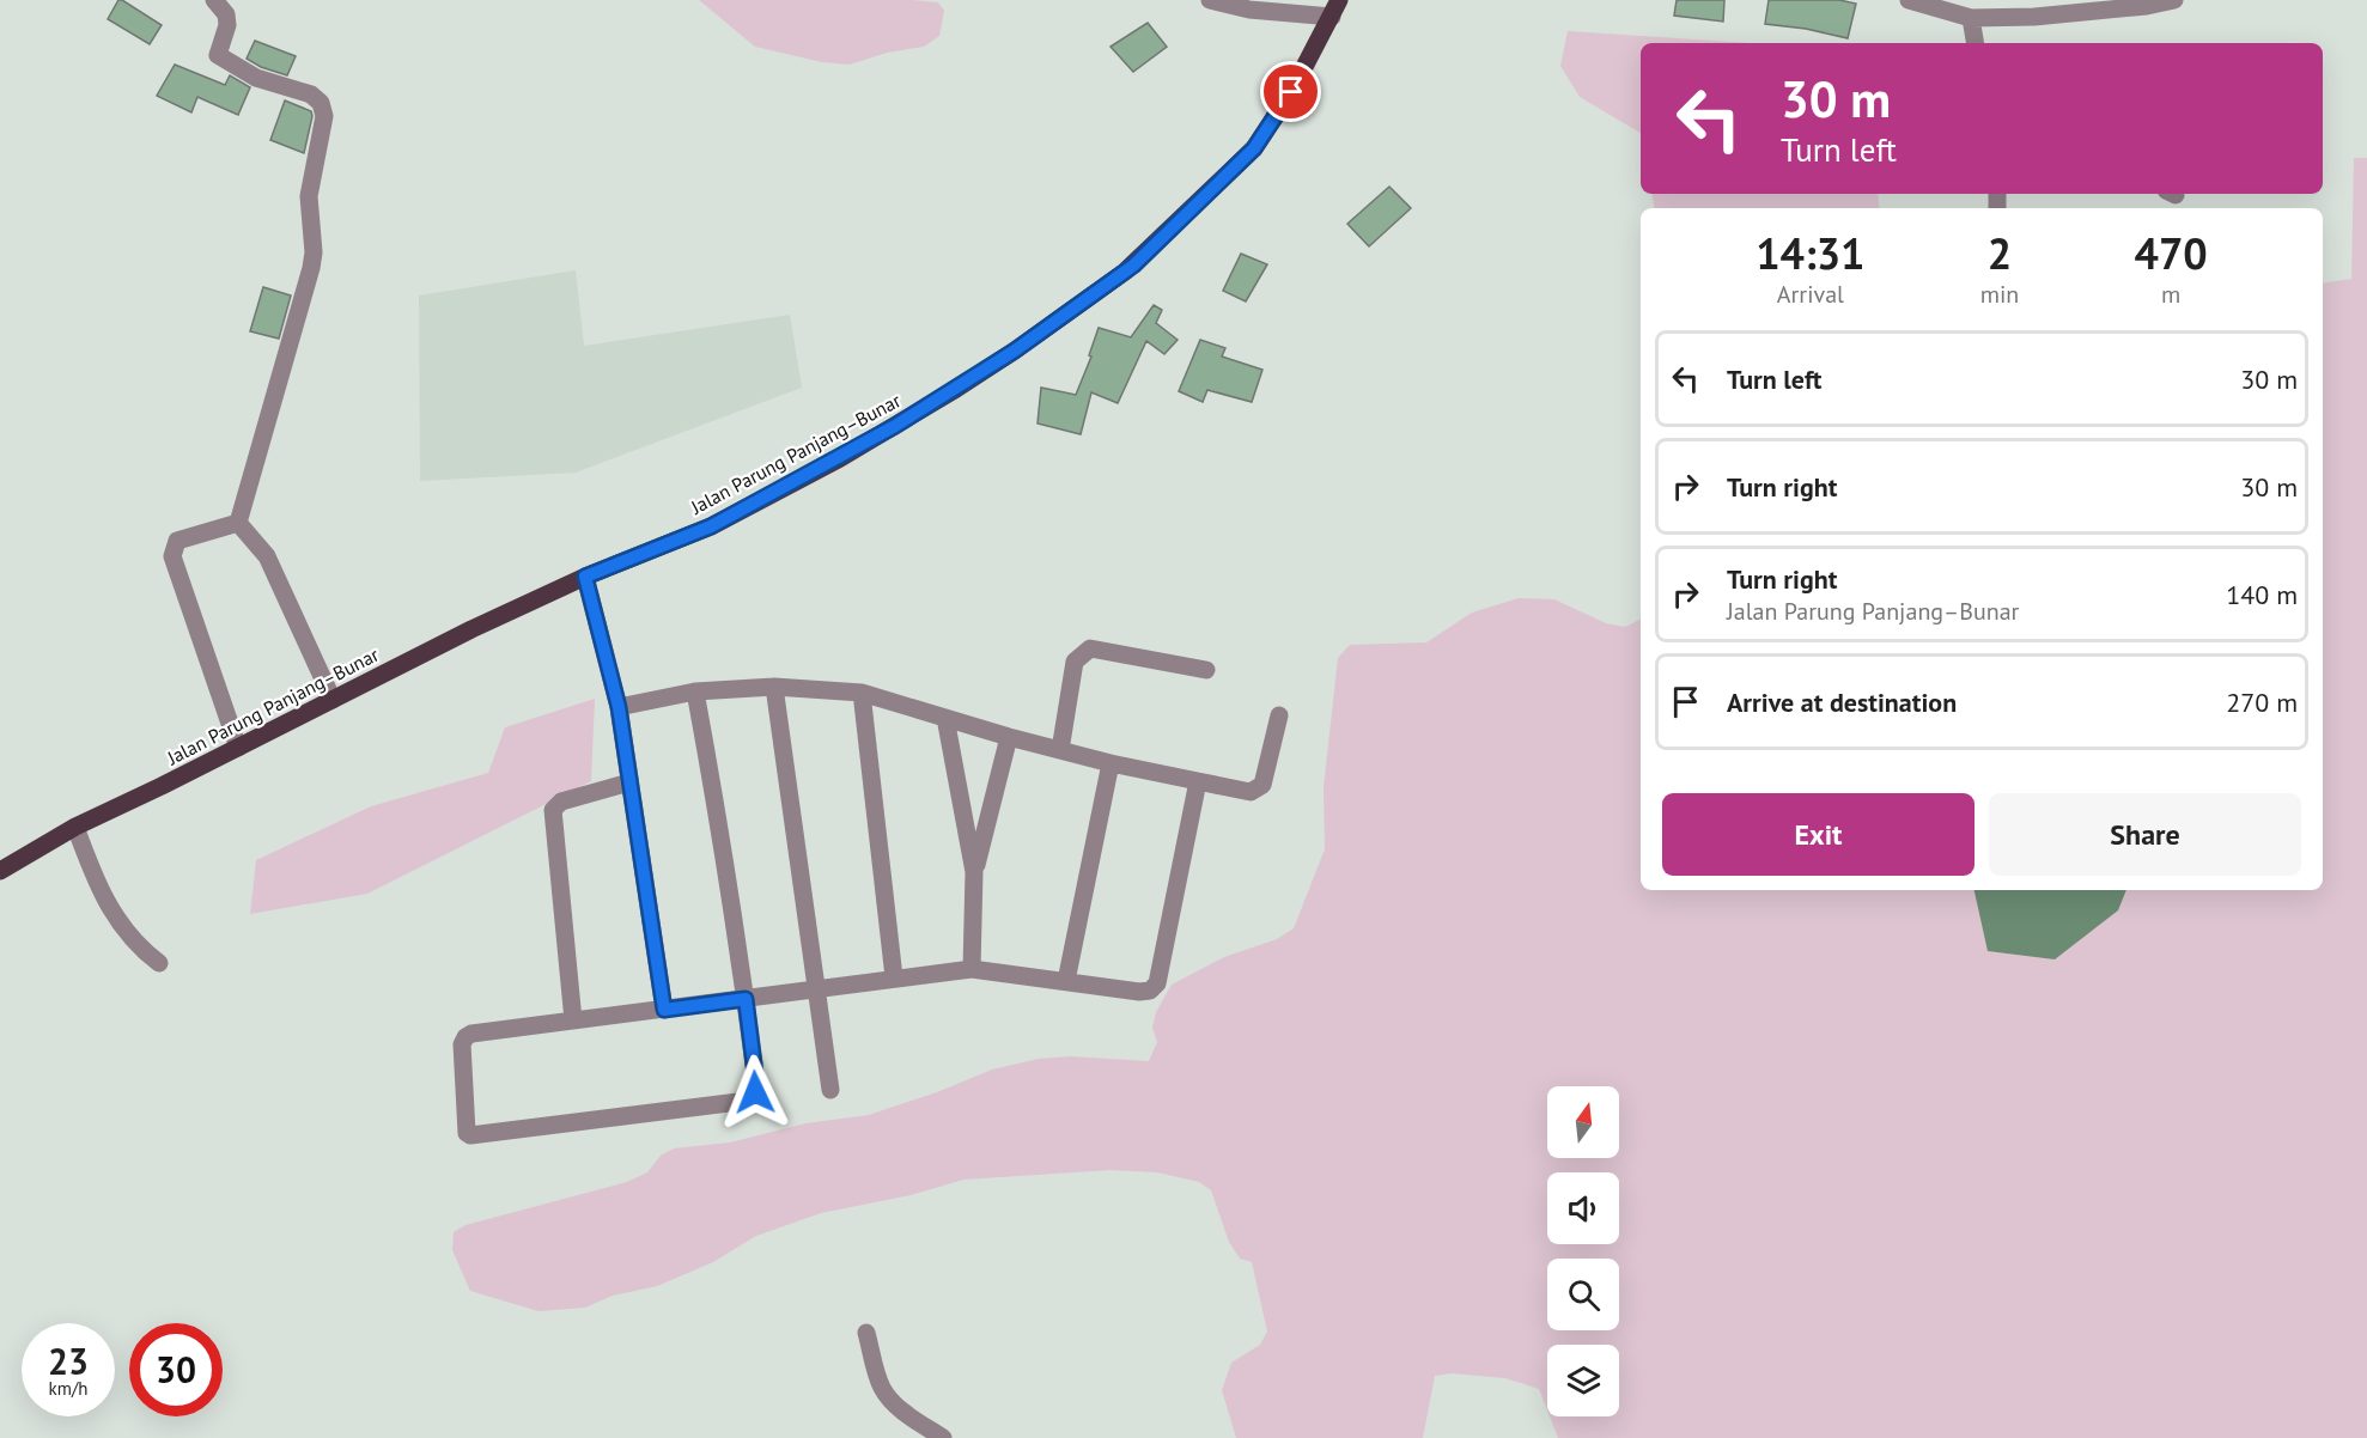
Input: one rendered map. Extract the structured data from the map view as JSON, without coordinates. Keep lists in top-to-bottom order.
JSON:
{
  "streets": {
    "main road": ["Jalan Parung Panjang–Bunar"]
  },
  "north": "top",
  "page": {
    "turn": ["30 m", "Turn left"],
    "eta": [
      "14:31",
      "Arrival",
      "2",
      "min",
      "470",
      "m"
    ],
    "list": [
      {
        "name": "Turn left",
        "value": "30 m"
      },
      {
        "name": "Turn right",
        "value": "30 m"
      },
      {
        "name": "Turn right",
        "note": "Jalan Parung Panjang–Bunar",
        "value": "140 m"
      },
      {
        "name": "Arrive at destination",
        "value": "270 m"
      }
    ],
    "buttons": ["Exit", "Share"],
    "speed": "23 km/h",
    "limit": "30"
  }
}
